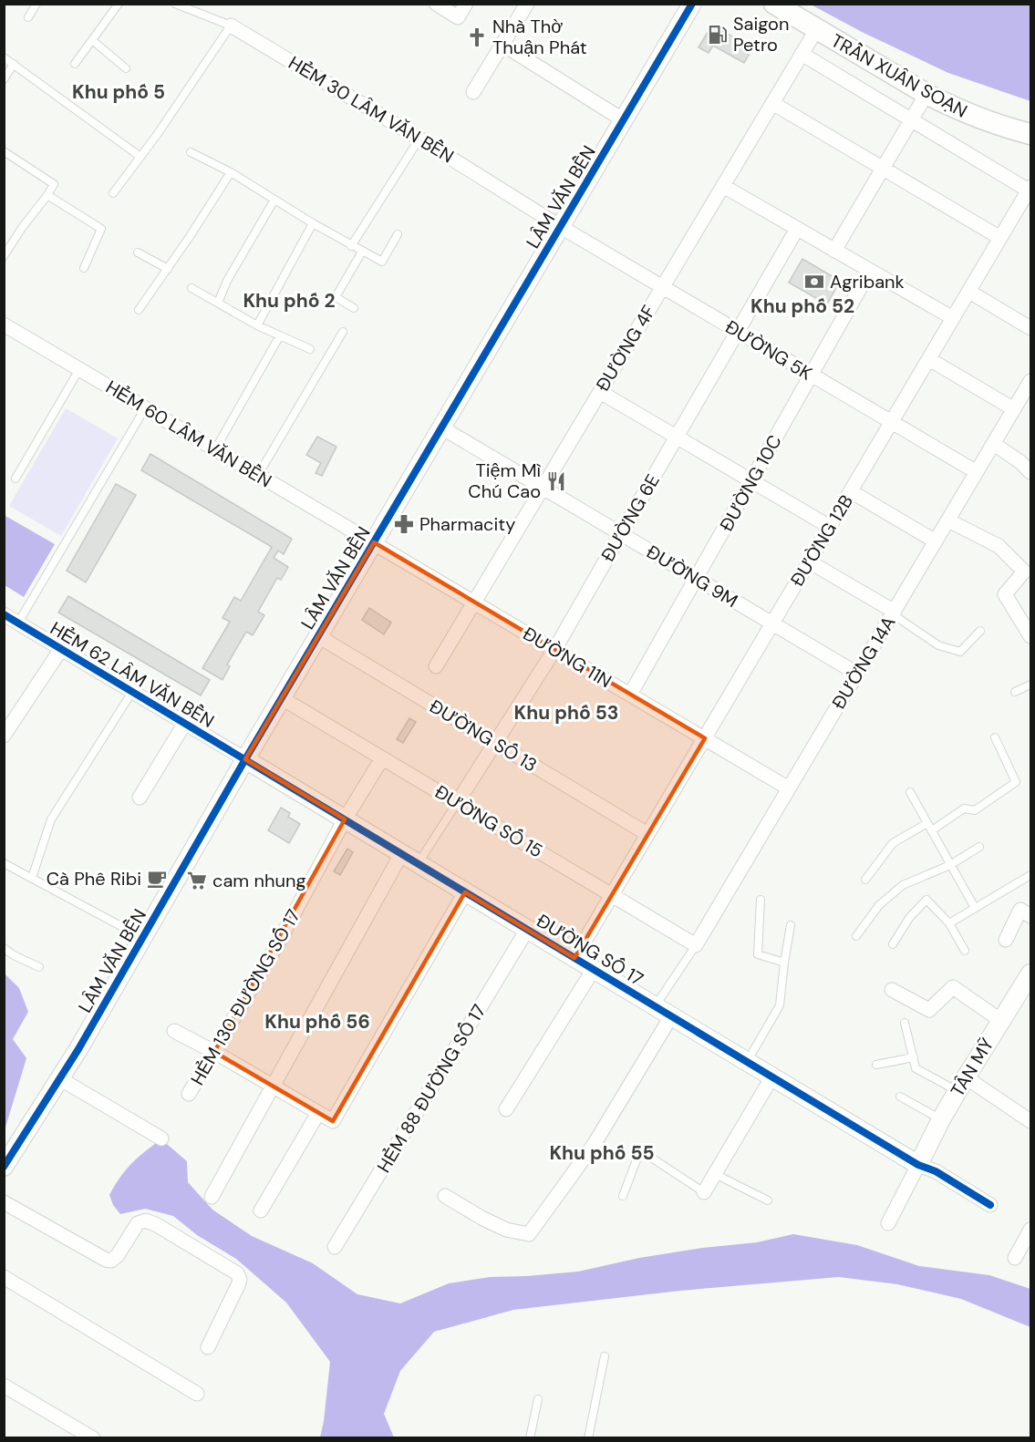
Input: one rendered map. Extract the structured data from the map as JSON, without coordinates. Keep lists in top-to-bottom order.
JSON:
{
  "streets": {
    "main road": ["TRẦN XUÂN SOẠN"],
    "street": [
      "HẺM 30 LÂM VĂN BỀN",
      "LÂM VĂN BỀN",
      "ĐƯỜNG 4F",
      "ĐƯỜNG 5K",
      "HẺM 60 LÂM VĂN BỀN",
      "ĐƯỜNG 10C",
      "ĐƯỜNG 6E",
      "ĐƯỜNG 12B",
      "ĐƯỜNG 9M",
      "ĐƯỜNG 11N",
      "ĐƯỜNG 14A",
      "HẺM 62 LÂM VĂN BỀN",
      "ĐƯỜNG SỐ 13",
      "ĐƯỜNG SỐ 15",
      "ĐƯỜNG SỐ 17",
      "HẺM 130 ĐƯỜNG SỐ 17",
      "TÂN MỸ",
      "HẺM 88 ĐƯỜNG SỐ 17"
    ]
  },
  "crossings": [
    ["TRẦN XUÂN SOẠN", "ĐƯỜNG 4F"],
    ["HẺM 30 LÂM VĂN BỀN", "LÂM VĂN BỀN"],
    ["HẺM 30 LÂM VĂN BỀN", "ĐƯỜNG 5K"],
    ["LÂM VĂN BỀN", "ĐƯỜNG 5K"],
    ["LÂM VĂN BỀN", "HẺM 60 LÂM VĂN BỀN"],
    ["LÂM VĂN BỀN", "ĐƯỜNG 9M"],
    ["LÂM VĂN BỀN", "ĐƯỜNG 11N"],
    ["LÂM VĂN BỀN", "HẺM 62 LÂM VĂN BỀN"],
    ["LÂM VĂN BỀN", "ĐƯỜNG SỐ 13"],
    ["LÂM VĂN BỀN", "ĐƯỜNG SỐ 15"],
    ["LÂM VĂN BỀN", "ĐƯỜNG SỐ 17"],
    ["ĐƯỜNG 4F", "ĐƯỜNG 5K"],
    ["ĐƯỜNG 4F", "ĐƯỜNG 9M"],
    ["ĐƯỜNG 4F", "ĐƯỜNG 11N"],
    ["ĐƯỜNG 5K", "ĐƯỜNG 10C"],
    ["ĐƯỜNG 5K", "ĐƯỜNG 6E"],
    ["ĐƯỜNG 5K", "ĐƯỜNG 12B"],
    ["ĐƯỜNG 5K", "ĐƯỜNG 14A"],
    ["HẺM 60 LÂM VĂN BỀN", "ĐƯỜNG 11N"],
    ["ĐƯỜNG 10C", "ĐƯỜNG 9M"],
    ["ĐƯỜNG 10C", "ĐƯỜNG 11N"],
    ["ĐƯỜNG 6E", "ĐƯỜNG 9M"],
    ["ĐƯỜNG 6E", "ĐƯỜNG 11N"],
    ["ĐƯỜNG 6E", "ĐƯỜNG SỐ 13"],
    ["ĐƯỜNG 6E", "ĐƯỜNG SỐ 15"],
    ["ĐƯỜNG 12B", "ĐƯỜNG 9M"],
    ["ĐƯỜNG 12B", "ĐƯỜNG 11N"],
    ["ĐƯỜNG 12B", "ĐƯỜNG SỐ 13"],
    ["ĐƯỜNG 12B", "ĐƯỜNG SỐ 15"],
    ["ĐƯỜNG 12B", "ĐƯỜNG SỐ 17"],
    ["ĐƯỜNG 9M", "ĐƯỜNG 14A"],
    ["ĐƯỜNG 11N", "ĐƯỜNG 14A"],
    ["ĐƯỜNG 14A", "ĐƯỜNG SỐ 15"],
    ["HẺM 62 LÂM VĂN BỀN", "ĐƯỜNG SỐ 17"],
    ["ĐƯỜNG SỐ 15", "HẺM 130 ĐƯỜNG SỐ 17"],
    ["ĐƯỜNG SỐ 17", "HẺM 130 ĐƯỜNG SỐ 17"],
    ["ĐƯỜNG SỐ 17", "TÂN MỸ"],
    ["ĐƯỜNG SỐ 17", "HẺM 88 ĐƯỜNG SỐ 17"]
  ],
  "districts": [
    "Khu phố 5",
    "Khu phố 2",
    "Khu phố 52",
    "Khu phố 53",
    "Khu phố 56",
    "Khu phố 55"
  ],
  "places": {
    "fuel station": ["Saigon Petro"],
    "church": ["Nhà Thờ Thuận Phát"],
    "bank": ["Agribank"],
    "restaurant": ["Tiệm Mì Chú Cao"],
    "pharmacy": ["Pharmacity"],
    "cafe": ["Cà Phê Ribi"],
    "supermarket": ["cam nhung"]
  }
}
